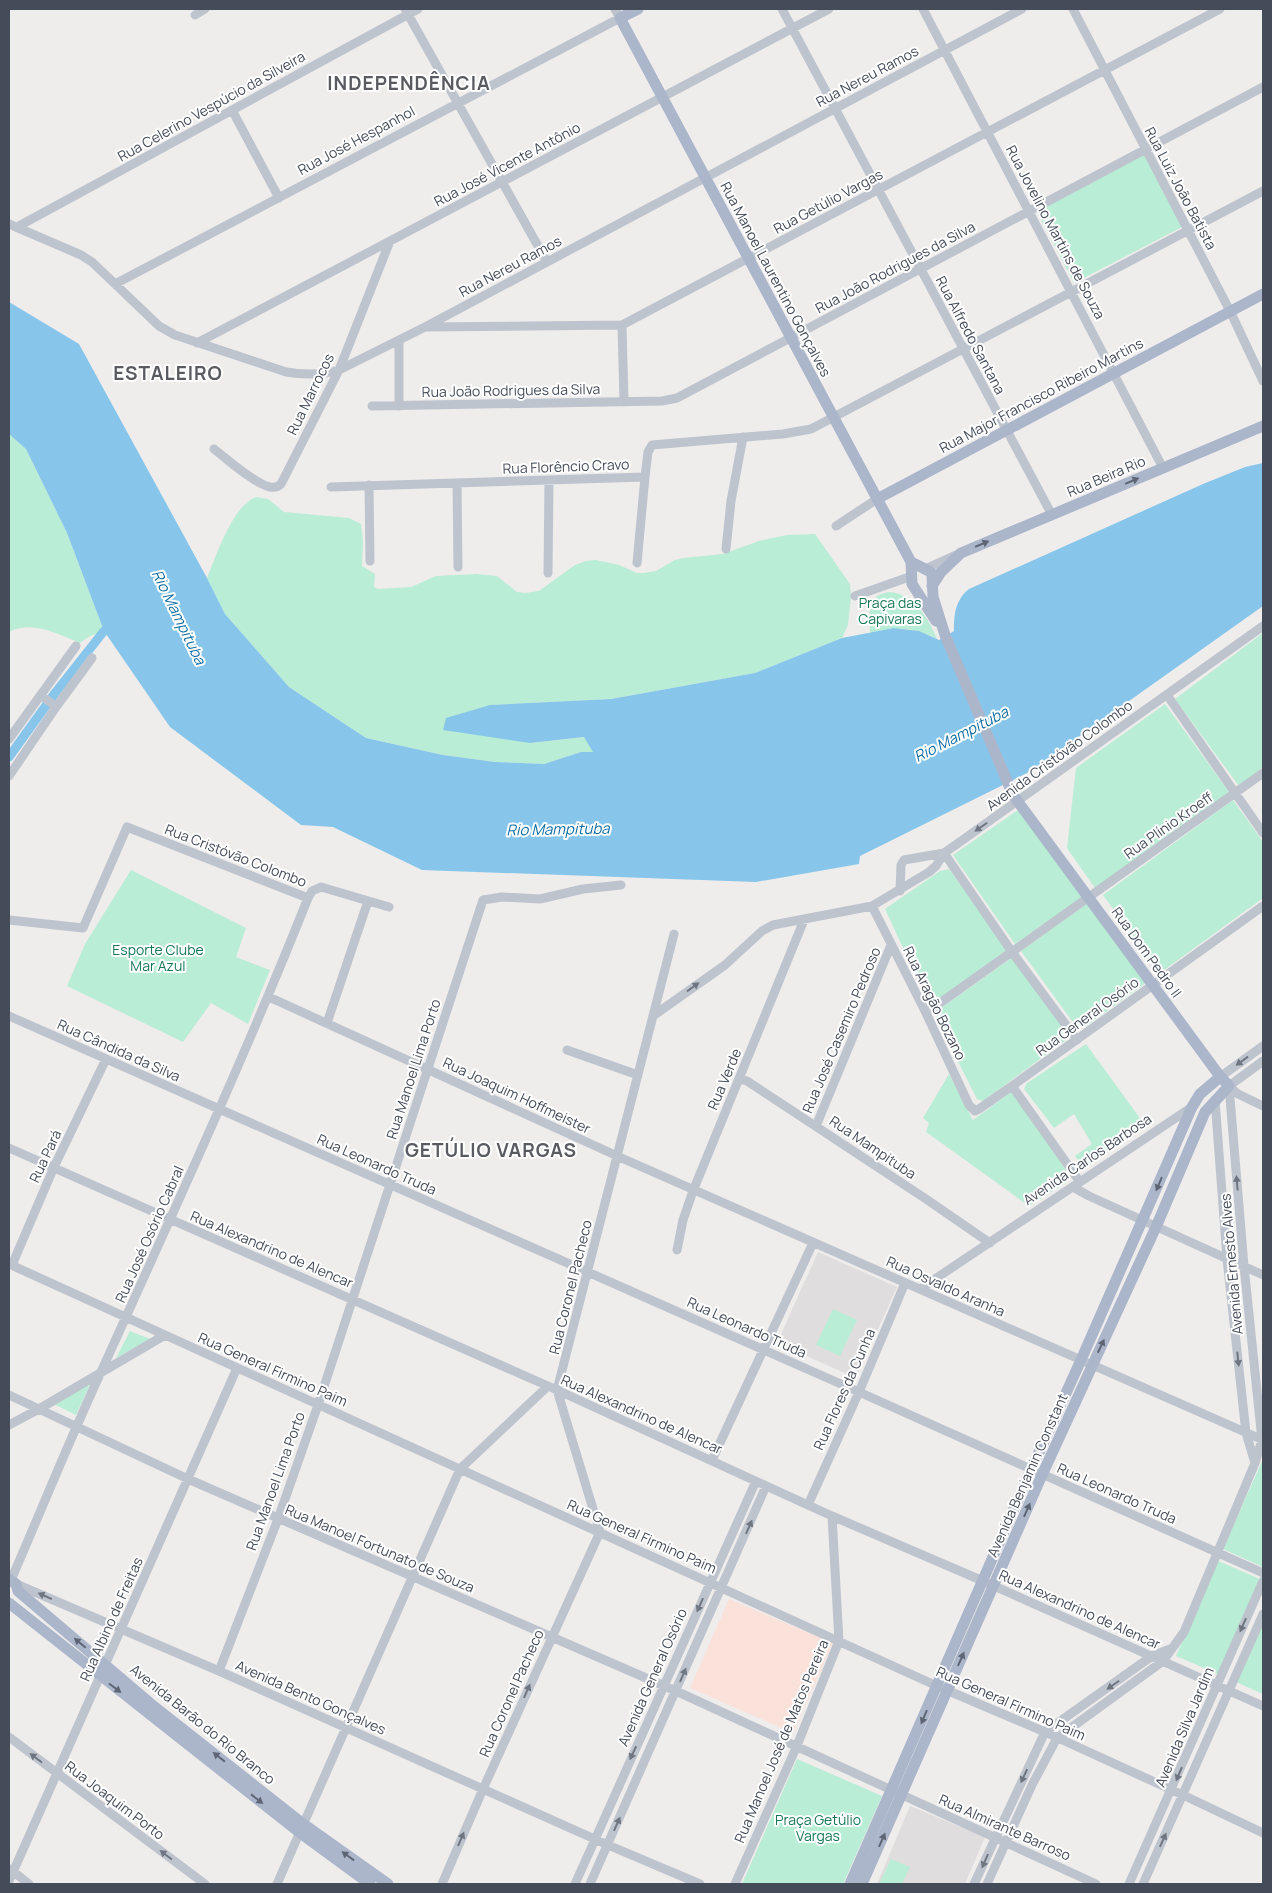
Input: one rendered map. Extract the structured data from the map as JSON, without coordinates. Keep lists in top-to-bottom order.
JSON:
{
  "streets": {
    "main road": [
      "Rua José Hespanhol",
      "Rua Manoel Laurentino Gonçalves",
      "Rua Major Francisco Ribeiro Martins",
      "Rua Beira Rio",
      "Rua Dom Pedro II",
      "Avenida Carlos Barbosa",
      "Avenida Benjamin Constant",
      "Avenida Barão do Rio Branco"
    ],
    "street": [
      "Rua Nereu Ramos",
      "Rua Celerino Vespúcio da Silveira",
      "Rua José Vicente Antônio",
      "Rua Luiz João Batista",
      "Rua Getúlio Vargas",
      "Rua Jovelino Martins de Souza",
      "Rua João Rodrigues da Silva",
      "Rua Alfredo Santana",
      "Rua Marrocos",
      "Rua Florêncio Cravo",
      "Avenida Cristóvão Colombo",
      "Rua Plínio Kroeff",
      "Rua Cristóvão Colombo",
      "Rua Aragão Bozano",
      "Rua General Osório",
      "Rua José Casemiro Pedroso",
      "Rua Cândida da Silva",
      "Rua Manoel Lima Porto",
      "Rua Verde",
      "Rua Joaquim Hoffmeister",
      "Rua Mampituba",
      "Rua Pará",
      "Rua Leonardo Truda",
      "Rua José Osório Cabral",
      "Rua Alexandrino de Alencar",
      "Avenida Ernesto Alves",
      "Rua Osvaldo Aranha",
      "Rua Coronel Pacheco",
      "Rua General Firmino Paim",
      "Rua Flores da Cunha",
      "Rua Manoel Fortunato de Souza",
      "Rua Albino de Freitas",
      "Avenida General Osório",
      "Avenida Bento Gonçalves",
      "Avenida Silva Jardim",
      "Rua Manoel José de Matos Pereira",
      "Rua Joaquim Porto",
      "Rua Almirante Barroso"
    ]
  },
  "crossings": [
    ["Rua Nereu Ramos", "Rua Celerino Vespúcio da Silveira"],
    ["Rua Nereu Ramos", "Rua José Hespanhol"],
    ["Rua Nereu Ramos", "Rua José Vicente Antônio"],
    ["Rua Nereu Ramos", "Rua Getúlio Vargas"],
    ["Rua Nereu Ramos", "Rua Jovelino Martins de Souza"],
    ["Rua Nereu Ramos", "Rua Manoel Laurentino Gonçalves"],
    ["Rua Nereu Ramos", "Rua Alfredo Santana"],
    ["Rua Nereu Ramos", "Rua Marrocos"],
    ["Rua José Hespanhol", "Rua Manoel Laurentino Gonçalves"],
    ["Rua José Vicente Antônio", "Rua Manoel Laurentino Gonçalves"],
    ["Rua José Vicente Antônio", "Rua Alfredo Santana"],
    ["Rua José Vicente Antônio", "Rua Marrocos"],
    ["Rua Luiz João Batista", "Rua Getúlio Vargas"],
    ["Rua Luiz João Batista", "Rua João Rodrigues da Silva"],
    ["Rua Luiz João Batista", "Rua Major Francisco Ribeiro Martins"],
    ["Rua Luiz João Batista", "Rua Florêncio Cravo"],
    ["Rua Getúlio Vargas", "Rua Jovelino Martins de Souza"],
    ["Rua Getúlio Vargas", "Rua Manoel Laurentino Gonçalves"],
    ["Rua Getúlio Vargas", "Rua Alfredo Santana"],
    ["Rua Jovelino Martins de Souza", "Rua João Rodrigues da Silva"],
    ["Rua Jovelino Martins de Souza", "Rua Major Francisco Ribeiro Martins"],
    ["Rua Jovelino Martins de Souza", "Rua Florêncio Cravo"],
    ["Rua Jovelino Martins de Souza", "Rua Beira Rio"],
    ["Rua João Rodrigues da Silva", "Rua Manoel Laurentino Gonçalves"],
    ["Rua João Rodrigues da Silva", "Rua Alfredo Santana"],
    ["Rua Manoel Laurentino Gonçalves", "Rua Major Francisco Ribeiro Martins"],
    ["Rua Manoel Laurentino Gonçalves", "Rua Florêncio Cravo"],
    ["Rua Manoel Laurentino Gonçalves", "Rua Beira Rio"],
    ["Rua Manoel Laurentino Gonçalves", "Rua Dom Pedro II"],
    ["Rua Alfredo Santana", "Rua Major Francisco Ribeiro Martins"],
    ["Rua Alfredo Santana", "Rua Florêncio Cravo"],
    ["Rua Alfredo Santana", "Rua Beira Rio"],
    ["Avenida Cristóvão Colombo", "Rua Dom Pedro II"],
    ["Avenida Cristóvão Colombo", "Rua Aragão Bozano"],
    ["Avenida Cristóvão Colombo", "Rua Verde"],
    ["Avenida Cristóvão Colombo", "Rua Coronel Pacheco"],
    ["Rua Plínio Kroeff", "Rua Dom Pedro II"],
    ["Rua Plínio Kroeff", "Rua Aragão Bozano"],
    ["Rua Cristóvão Colombo", "Rua José Osório Cabral"],
    ["Rua Dom Pedro II", "Rua General Osório"],
    ["Rua Dom Pedro II", "Avenida Carlos Barbosa"],
    ["Rua Dom Pedro II", "Avenida Ernesto Alves"],
    ["Rua Dom Pedro II", "Avenida Benjamin Constant"],
    ["Rua Aragão Bozano", "Rua General Osório"],
    ["Rua Aragão Bozano", "Rua José Casemiro Pedroso"],
    ["Rua José Casemiro Pedroso", "Rua Mampituba"],
    ["Rua Cândida da Silva", "Rua Pará"],
    ["Rua Cândida da Silva", "Rua Leonardo Truda"],
    ["Rua Cândida da Silva", "Rua José Osório Cabral"],
    ["Rua Manoel Lima Porto", "Rua Joaquim Hoffmeister"],
    ["Rua Manoel Lima Porto", "Rua Leonardo Truda"],
    ["Rua Manoel Lima Porto", "Rua Alexandrino de Alencar"],
    ["Rua Manoel Lima Porto", "Rua General Firmino Paim"],
    ["Rua Manoel Lima Porto", "Rua Manoel Fortunato de Souza"],
    ["Rua Manoel Lima Porto", "Avenida Bento Gonçalves"],
    ["Rua Verde", "Rua Mampituba"],
    ["Rua Verde", "Rua Osvaldo Aranha"],
    ["Rua Joaquim Hoffmeister", "Rua José Osório Cabral"],
    ["Rua Joaquim Hoffmeister", "Rua Osvaldo Aranha"],
    ["Rua Joaquim Hoffmeister", "Rua Coronel Pacheco"],
    ["Rua Mampituba", "Avenida Carlos Barbosa"],
    ["Rua Pará", "Rua Alexandrino de Alencar"],
    ["Rua Pará", "Rua General Firmino Paim"],
    ["Avenida Carlos Barbosa", "Avenida Ernesto Alves"],
    ["Avenida Carlos Barbosa", "Rua Osvaldo Aranha"],
    ["Avenida Carlos Barbosa", "Avenida Benjamin Constant"],
    ["Rua Leonardo Truda", "Rua José Osório Cabral"],
    ["Rua Leonardo Truda", "Rua Coronel Pacheco"],
    ["Rua Leonardo Truda", "Rua Flores da Cunha"],
    ["Rua Leonardo Truda", "Avenida Benjamin Constant"],
    ["Rua José Osório Cabral", "Rua Alexandrino de Alencar"],
    ["Rua José Osório Cabral", "Rua General Firmino Paim"],
    ["Rua José Osório Cabral", "Rua Manoel Fortunato de Souza"],
    ["Rua José Osório Cabral", "Avenida Bento Gonçalves"],
    ["Rua José Osório Cabral", "Avenida Barão do Rio Branco"],
    ["Rua Alexandrino de Alencar", "Rua Coronel Pacheco"],
    ["Rua Alexandrino de Alencar", "Rua Flores da Cunha"],
    ["Rua Alexandrino de Alencar", "Avenida Benjamin Constant"],
    ["Rua Alexandrino de Alencar", "Avenida General Osório"],
    ["Rua Alexandrino de Alencar", "Avenida Silva Jardim"],
    ["Rua Alexandrino de Alencar", "Rua Manoel José de Matos Pereira"],
    ["Avenida Ernesto Alves", "Rua Osvaldo Aranha"],
    ["Avenida Ernesto Alves", "Avenida Benjamin Constant"],
    ["Rua Osvaldo Aranha", "Rua Coronel Pacheco"],
    ["Rua Osvaldo Aranha", "Rua Flores da Cunha"],
    ["Rua Osvaldo Aranha", "Avenida Benjamin Constant"],
    ["Rua Coronel Pacheco", "Rua General Firmino Paim"],
    ["Rua Coronel Pacheco", "Rua Manoel Fortunato de Souza"],
    ["Rua Coronel Pacheco", "Avenida Bento Gonçalves"],
    ["Rua General Firmino Paim", "Avenida Benjamin Constant"],
    ["Rua General Firmino Paim", "Rua Albino de Freitas"],
    ["Rua General Firmino Paim", "Avenida General Osório"],
    ["Rua General Firmino Paim", "Avenida Silva Jardim"],
    ["Rua General Firmino Paim", "Rua Manoel José de Matos Pereira"],
    ["Avenida Benjamin Constant", "Rua Almirante Barroso"],
    ["Rua Manoel Fortunato de Souza", "Rua Albino de Freitas"],
    ["Rua Manoel Fortunato de Souza", "Avenida General Osório"],
    ["Rua Manoel Fortunato de Souza", "Rua Almirante Barroso"],
    ["Rua Albino de Freitas", "Avenida Bento Gonçalves"],
    ["Rua Albino de Freitas", "Avenida Barão do Rio Branco"],
    ["Rua Albino de Freitas", "Rua Joaquim Porto"],
    ["Avenida General Osório", "Avenida Bento Gonçalves"],
    ["Avenida General Osório", "Rua Almirante Barroso"],
    ["Avenida Bento Gonçalves", "Avenida Barão do Rio Branco"],
    ["Rua Manoel José de Matos Pereira", "Rua Almirante Barroso"]
  ],
  "one_way": ["Rua Beira Rio", "Rua Joaquim Porto"],
  "districts": ["INDEPENDÊNCIA", "ESTALEIRO", "GETÚLIO VARGAS"],
  "water": ["Rio Mampituba"],
  "parks": ["Praça das Capivaras", "Esporte Clube Mar Azul", "Praça Getúlio Vargas"]
}
